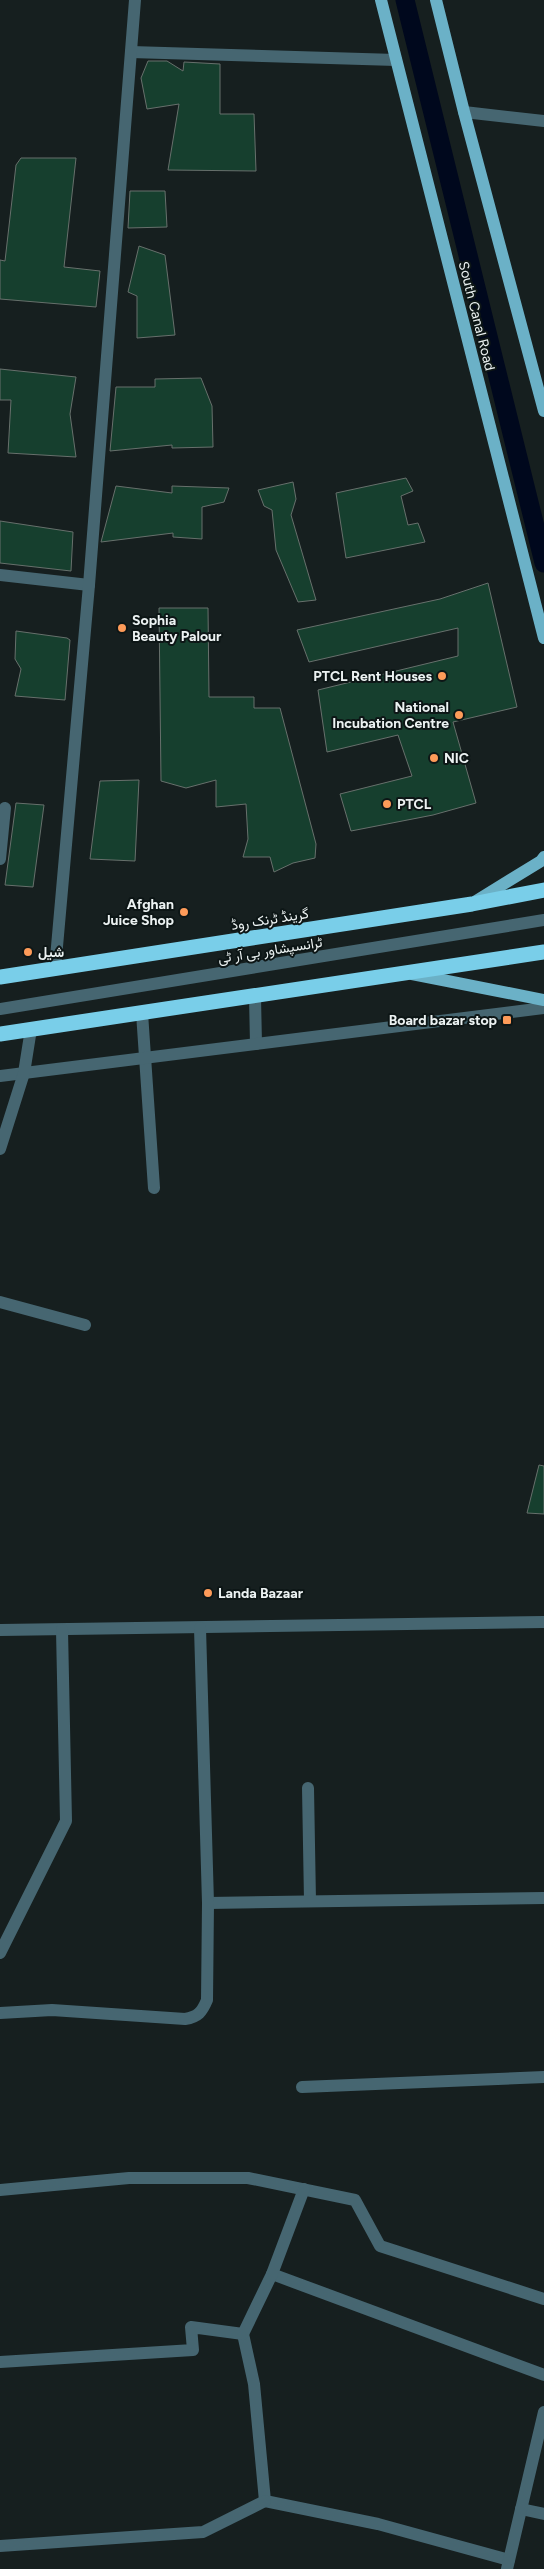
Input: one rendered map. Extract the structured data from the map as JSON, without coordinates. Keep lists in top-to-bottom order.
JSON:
{
  "streets": {
    "highway": ["گرینڈ ٹرنک روڈ"],
    "main road": ["South Canal Road"],
    "street": ["ٹرانسپشاور بی آر ٹی"]
  },
  "places": {
    "other": [
      "Sophia Beauty Palour",
      "PTCL Rent Houses",
      "National Incubation Centre",
      "NIC",
      "PTCL",
      "Afghan Juice Shop",
      "شیل",
      "Landa Bazaar"
    ],
    "transit": ["Board bazar stop"]
  }
}
